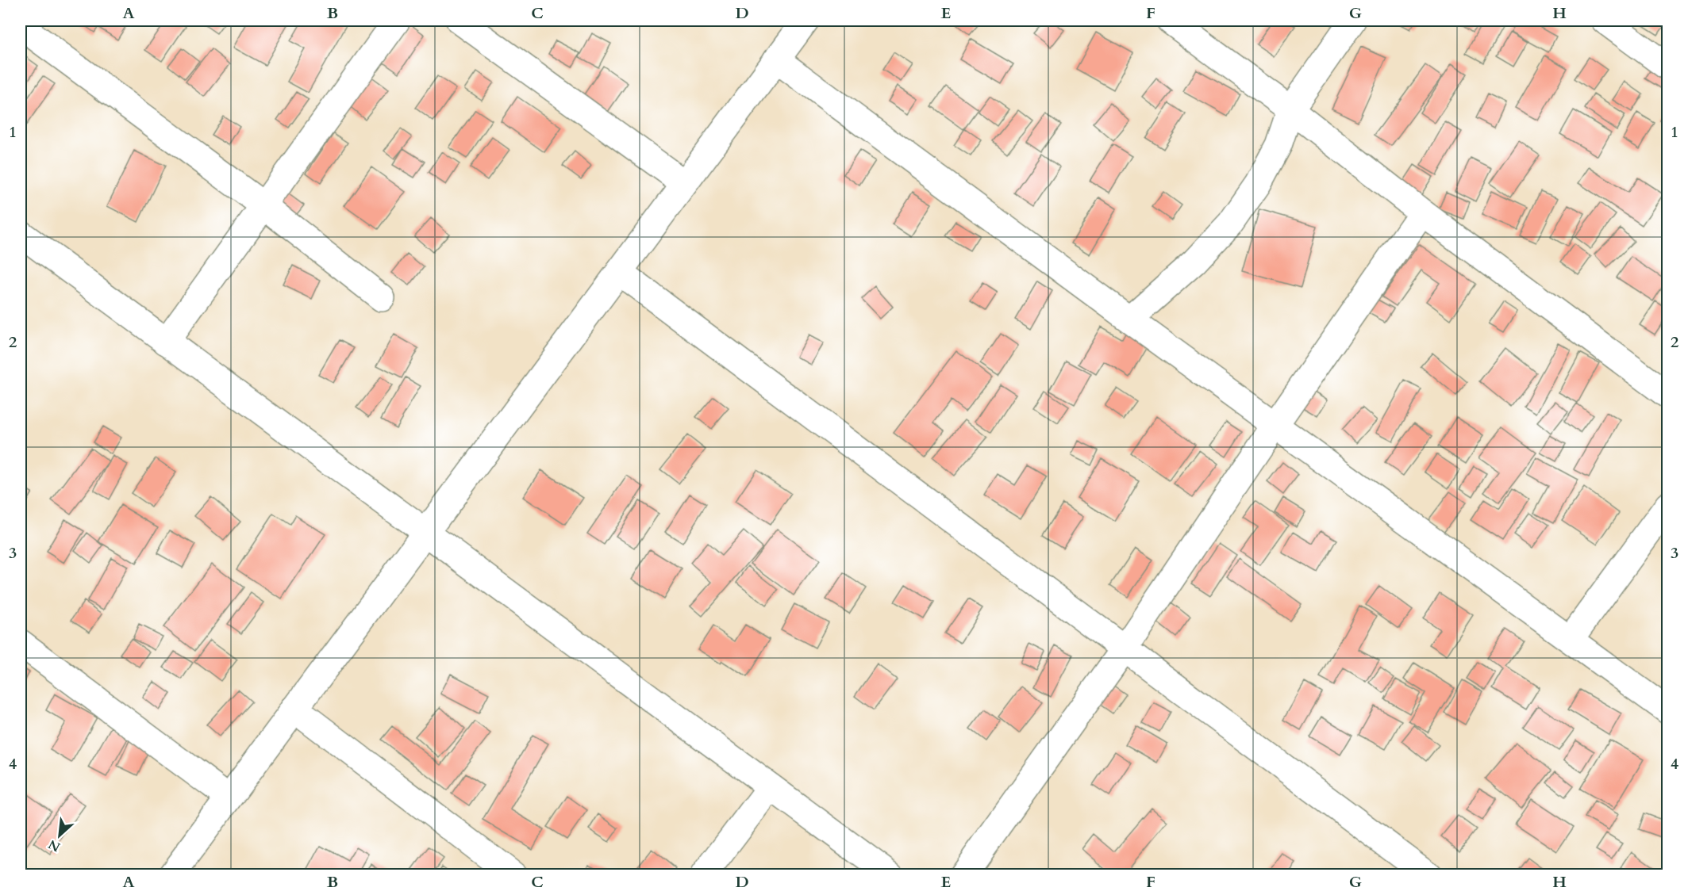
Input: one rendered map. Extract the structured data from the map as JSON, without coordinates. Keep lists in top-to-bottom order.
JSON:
{
  "north": "bottom left",
  "grid": {
    "columns": [
      "A",
      "B",
      "C",
      "D",
      "E",
      "F",
      "G",
      "H"
    ],
    "rows": [
      "1",
      "2",
      "3",
      "4"
    ]
  }
}
